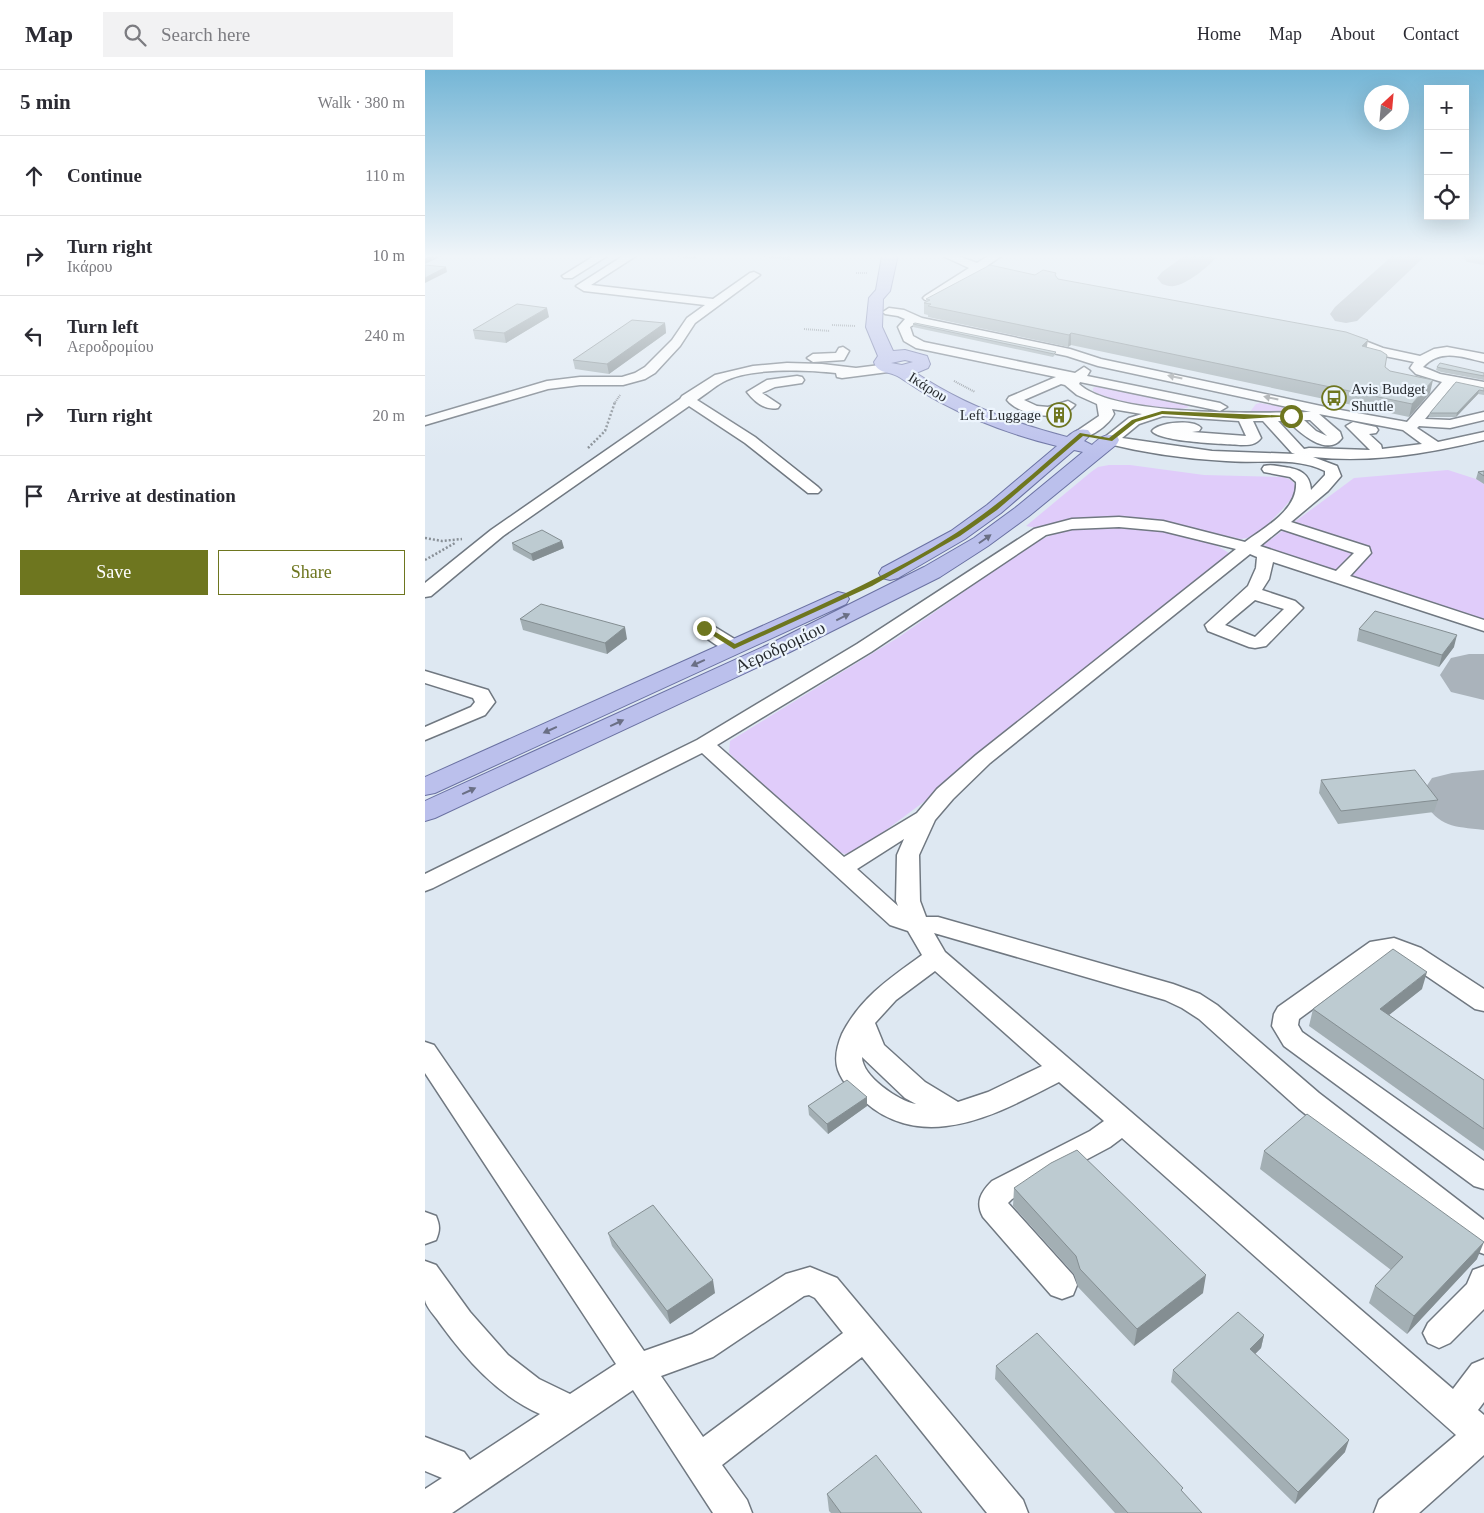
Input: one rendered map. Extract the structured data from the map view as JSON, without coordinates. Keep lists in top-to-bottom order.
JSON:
{
  "streets": {
    "main road": ["Ικάρου", "Αεροδρομίου"]
  },
  "crossings": [
    ["Ικάρου", "Αεροδρομίου"]
  ],
  "places": {
    "bus stop": ["Avis Budget Shuttle"],
    "building": ["Left Luggage"]
  },
  "north": "top right",
  "page": {
    "header": "Map",
    "search": "Search here",
    "nav": [
      "Home",
      "Map",
      "About",
      "Contact"
    ],
    "heading": ["5 min", "Walk · 380 m"],
    "map_buttons": ["+", "−"],
    "list": [
      ["Continue", "110 m"],
      ["Turn right", "Ικάρου", "10 m"],
      ["Turn left", "Αεροδρομίου", "240 m"],
      ["Turn right", "20 m"],
      "Arrive at destination"
    ],
    "buttons": ["Save", "Share"]
  }
}
